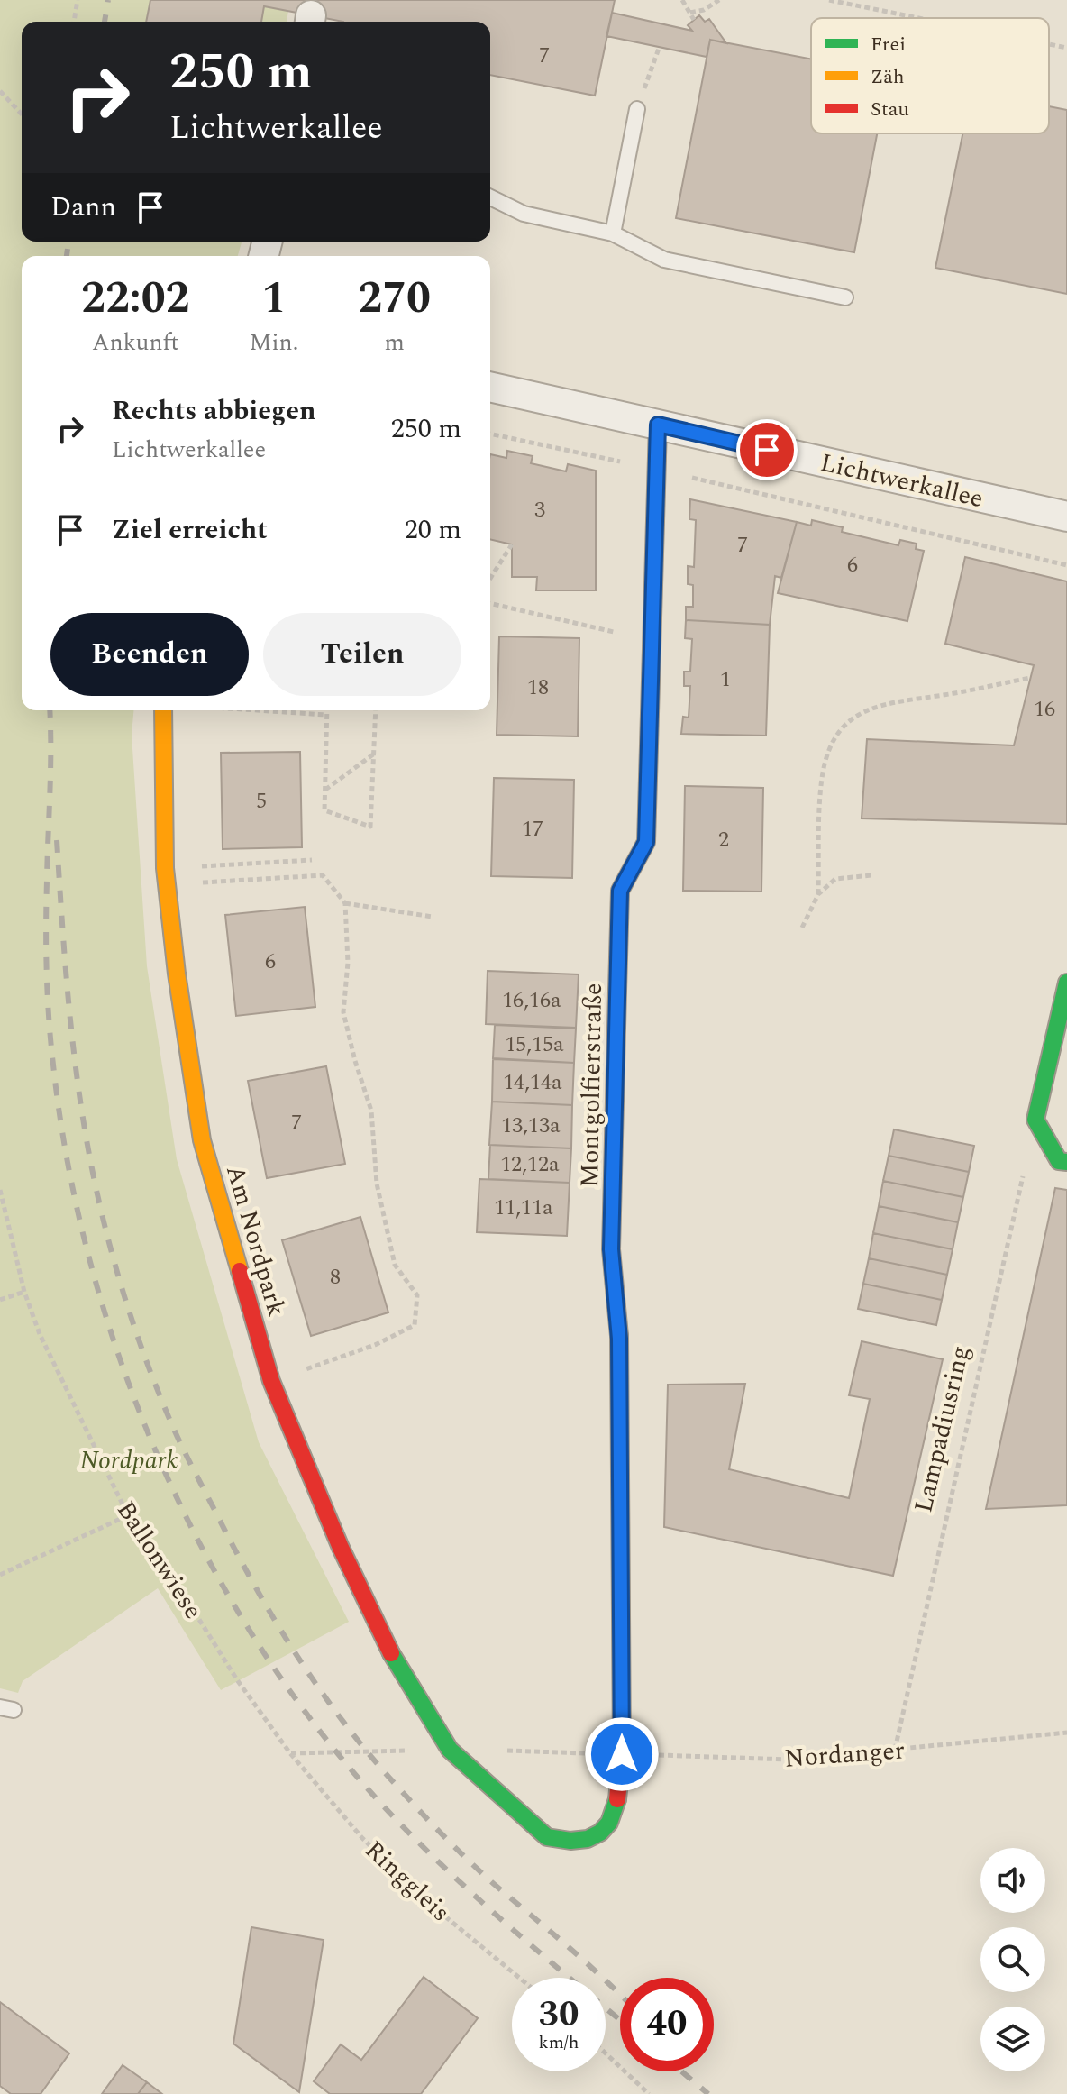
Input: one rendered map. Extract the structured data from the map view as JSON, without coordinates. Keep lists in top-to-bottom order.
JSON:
{
  "streets": {
    "street": ["Lichtwerkallee", "Montgolfierstraße", "Am Nordpark"],
    "path": [
      "Lampadiusring",
      "Ballonwiese",
      "Nordanger",
      "Ringgleis"
    ]
  },
  "crossings": [
    ["Lichtwerkallee", "Montgolfierstraße"],
    ["Montgolfierstraße", "Am Nordpark"],
    ["Montgolfierstraße", "Nordanger"],
    ["Lampadiusring", "Nordanger"],
    ["Ballonwiese", "Ringgleis"]
  ],
  "parks": ["Nordpark"],
  "house_numbers": [
    "7",
    "3",
    "7",
    "6",
    "1",
    "18",
    "16",
    "5",
    "17",
    "2",
    "6",
    "16,16a",
    "15,15a",
    "14,14a",
    "7",
    "13,13a",
    "12,12a",
    "11,11a",
    "8"
  ],
  "legend": ["Frei", "Zäh", "Stau"],
  "page": {
    "turn": ["250 m", "Lichtwerkallee"],
    "then": "Dann",
    "eta": [
      "22:02",
      "Ankunft",
      "1",
      "Min.",
      "270",
      "m"
    ],
    "list": [
      {
        "name": "Rechts abbiegen",
        "note": "Lichtwerkallee",
        "value": "250 m"
      },
      {
        "name": "Ziel erreicht",
        "value": "20 m"
      }
    ],
    "buttons": ["Beenden", "Teilen"],
    "speed": "30 km/h",
    "limit": "40"
  }
}
